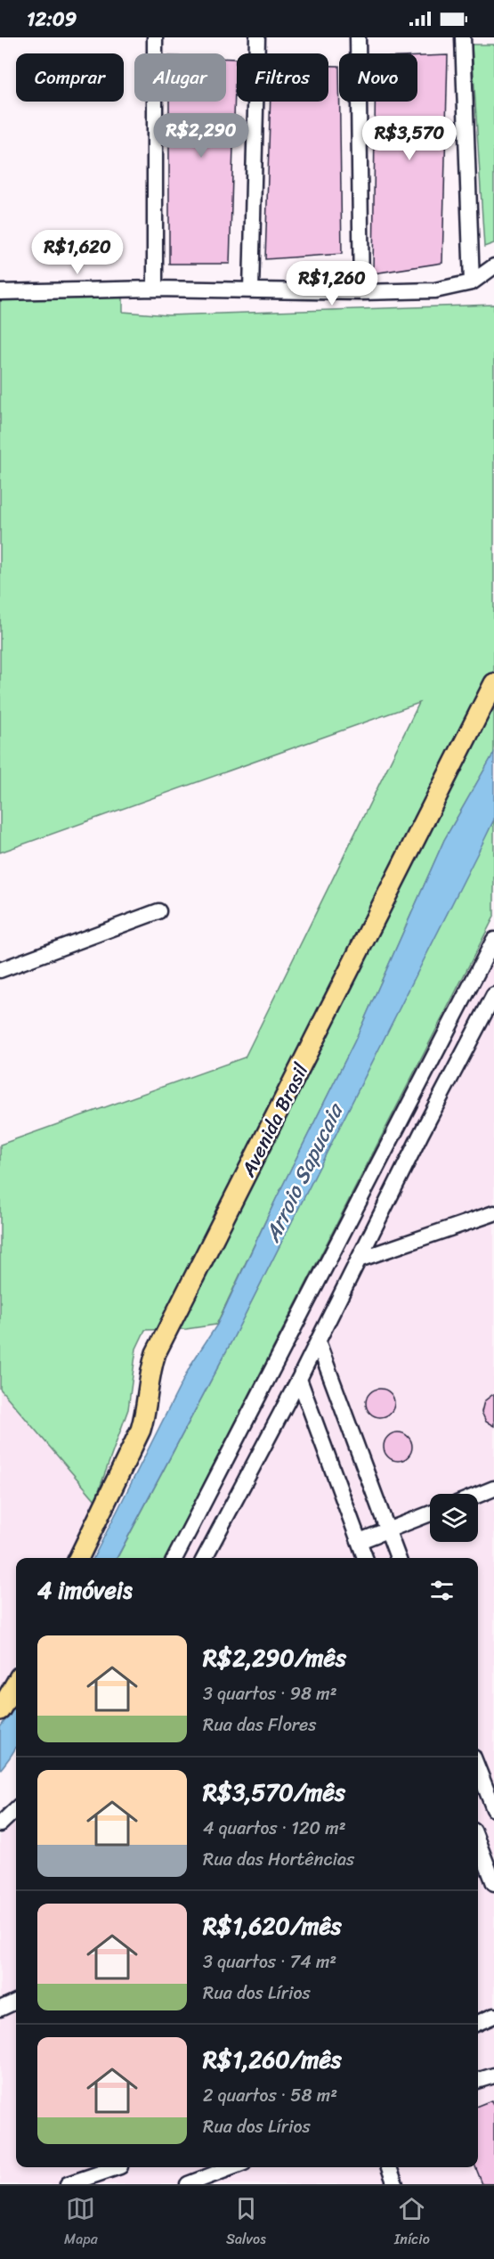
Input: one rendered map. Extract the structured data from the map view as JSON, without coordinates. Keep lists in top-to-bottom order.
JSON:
{
  "streets": {
    "main road": ["Avenida Brasil"]
  },
  "water": ["Arroio Sapucaia"],
  "page": {
    "status": "12:09",
    "chip": [
      "Comprar",
      "Alugar",
      "Filtros",
      "Novo"
    ],
    "price": [
      "R$2,290",
      "R$3,570",
      "R$1,620",
      "R$1,260"
    ],
    "heading": "4 imóveis",
    "list": [
      {
        "name": "R$2,290/mês",
        "note": "3 quartos · 98 m² · Rua das Flores"
      },
      {
        "name": "R$3,570/mês",
        "note": "4 quartos · 120 m² · Rua das Hortências"
      },
      {
        "name": "R$1,620/mês",
        "note": "3 quartos · 74 m² · Rua dos Lírios"
      },
      {
        "name": "R$1,260/mês",
        "note": "2 quartos · 58 m² · Rua dos Lírios"
      }
    ],
    "tabs": ["Mapa", "Salvos", "Início"]
  }
}
